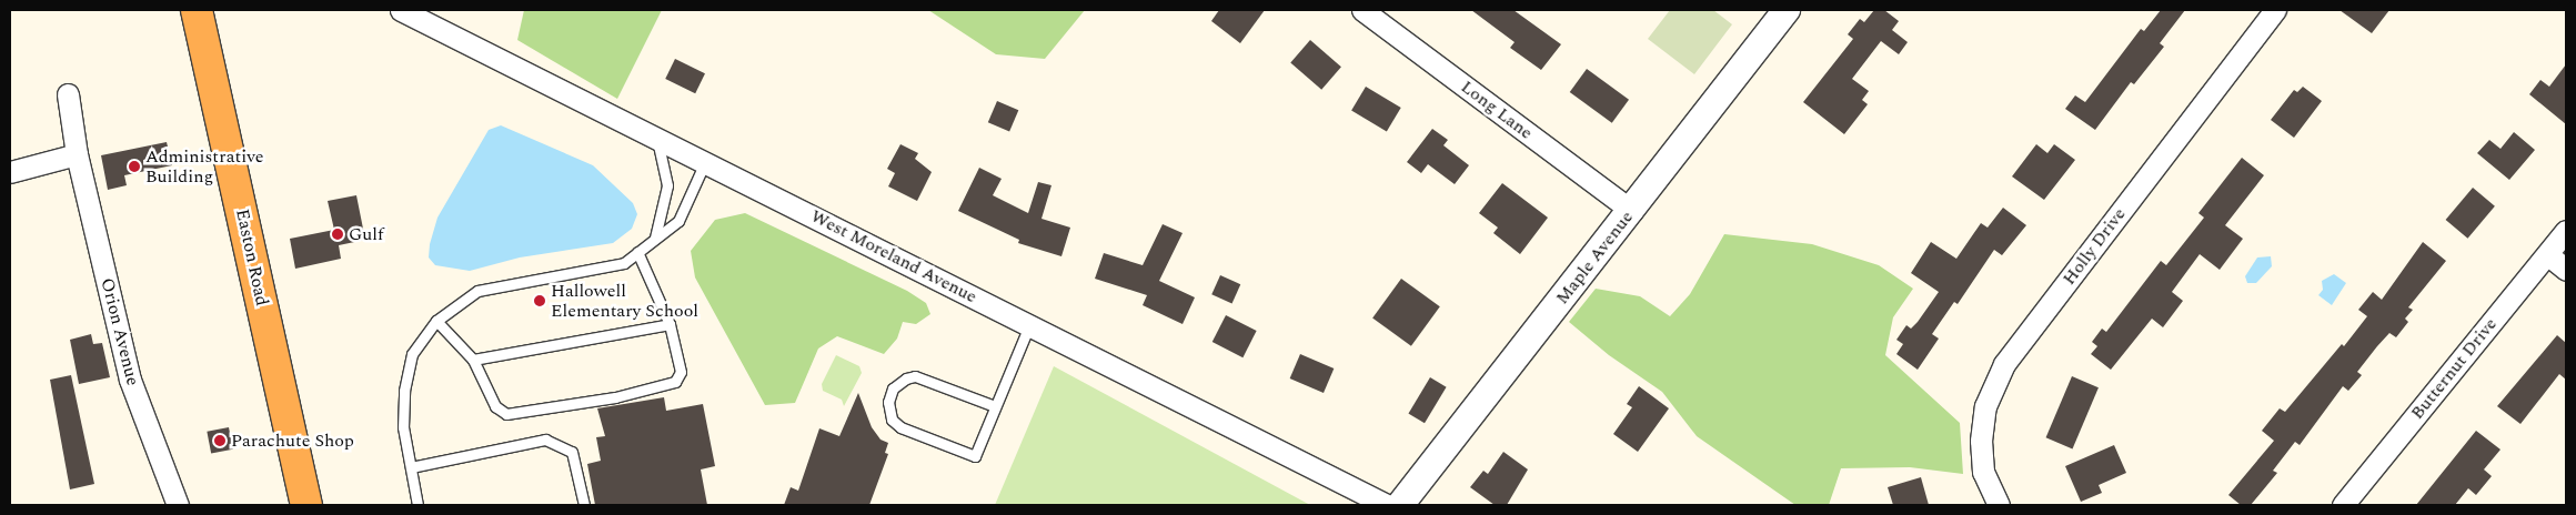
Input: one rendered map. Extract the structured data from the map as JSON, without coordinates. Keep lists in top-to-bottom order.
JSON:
{
  "streets": {
    "highway": ["Easton Road"],
    "street": [
      "Long Lane",
      "Holly Drive",
      "West Moreland Avenue",
      "Maple Avenue",
      "Orion Avenue",
      "Butternut Drive"
    ]
  },
  "crossings": [
    ["Long Lane", "Maple Avenue"]
  ],
  "places": [
    "Administrative Building",
    "Gulf",
    "Hallowell Elementary School",
    "Parachute Shop"
  ]
}
